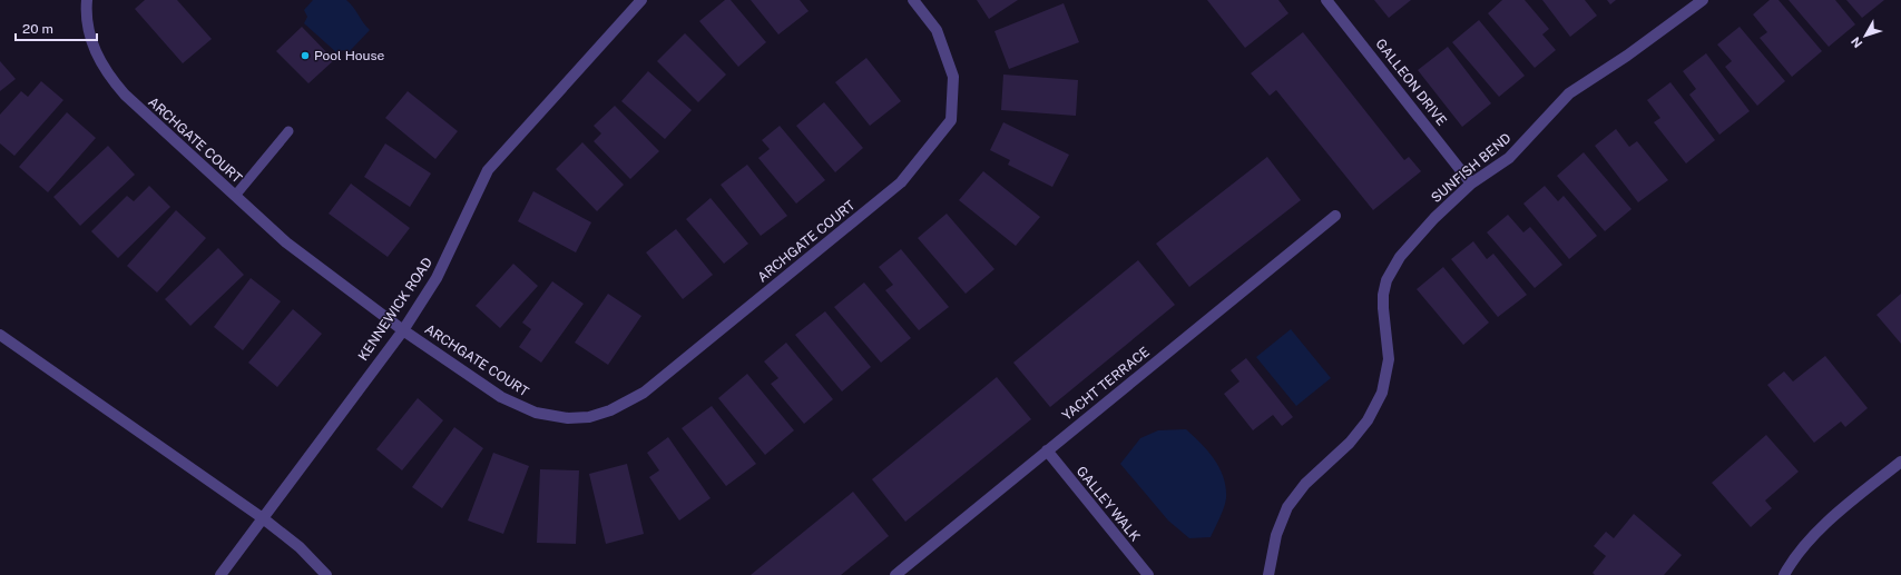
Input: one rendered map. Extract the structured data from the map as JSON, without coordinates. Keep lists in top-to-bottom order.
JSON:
{
  "streets": {
    "street": [
      "GALLEON DRIVE",
      "ARCHGATE COURT",
      "SUNFISH BEND",
      "KENNEWICK ROAD",
      "YACHT TERRACE",
      "GALLEY WALK"
    ]
  },
  "crossings": [
    ["GALLEON DRIVE", "SUNFISH BEND"],
    ["ARCHGATE COURT", "KENNEWICK ROAD"],
    ["YACHT TERRACE", "GALLEY WALK"]
  ],
  "places": ["Pool House"],
  "scale_bar": "20 m",
  "north": "bottom left"
}
